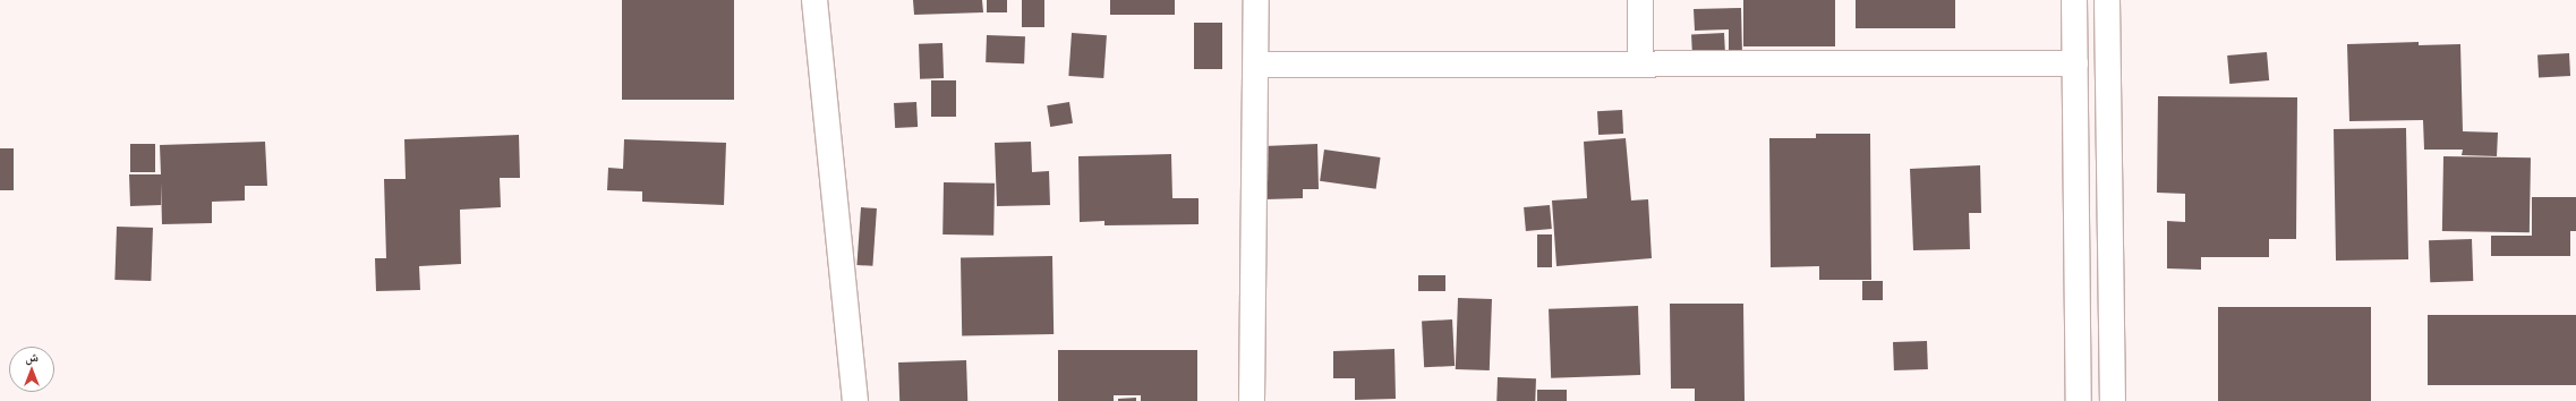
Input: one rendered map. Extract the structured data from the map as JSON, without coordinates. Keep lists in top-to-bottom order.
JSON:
{
  "north": "top"
}
